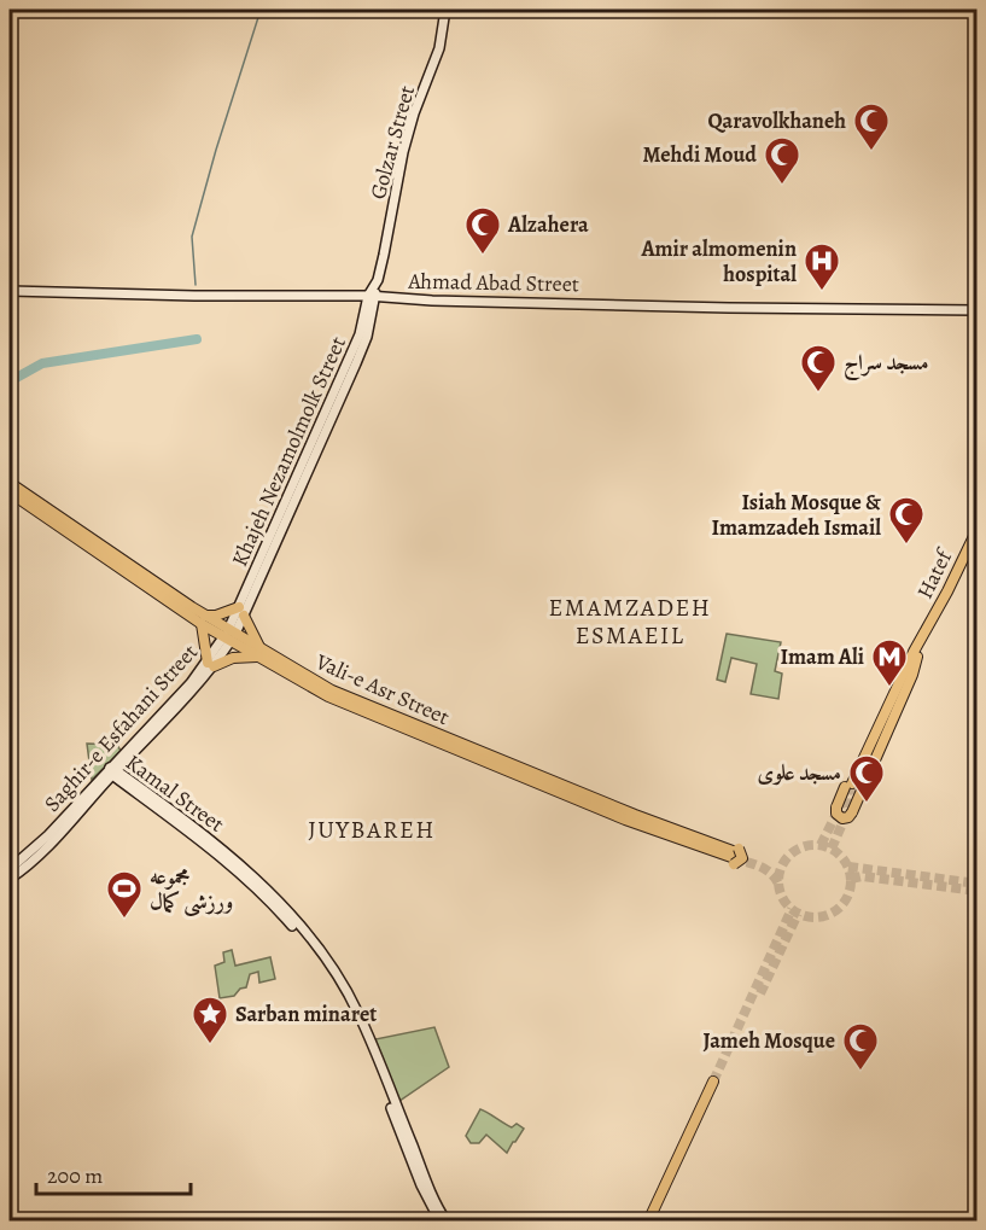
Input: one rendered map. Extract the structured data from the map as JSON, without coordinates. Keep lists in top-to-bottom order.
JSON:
{
  "streets": {
    "main road": [
      "Golzar Street",
      "Ahmad Abad Street",
      "Khajeh Nezamolmolk Street",
      "Hatef",
      "Vali-e Asr Street",
      "Saghir-e Esfahani Street",
      "Kamal Street"
    ]
  },
  "crossings": [
    ["Golzar Street", "Ahmad Abad Street"],
    ["Golzar Street", "Khajeh Nezamolmolk Street"],
    ["Ahmad Abad Street", "Khajeh Nezamolmolk Street"],
    ["Khajeh Nezamolmolk Street", "Vali-e Asr Street"],
    ["Khajeh Nezamolmolk Street", "Saghir-e Esfahani Street"],
    ["Vali-e Asr Street", "Saghir-e Esfahani Street"],
    ["Saghir-e Esfahani Street", "Kamal Street"]
  ],
  "districts": ["EMAMZADEH ESMAEIL", "JUYBAREH"],
  "places": {
    "mosque": [
      "Qaravolkhaneh",
      "Mehdi Moud",
      "Alzahera",
      "مسجد سراج",
      "Isiah Mosque & Imamzadeh Ismail",
      "مسجد علوی",
      "Jameh Mosque"
    ],
    "hospital": ["Amir almomenin hospital"],
    "metro station": ["Imam Ali"],
    "sports": ["مجموعه ورزشی کمال"],
    "place": ["Sarban minaret"]
  },
  "scale_bar": "200 m"
}
